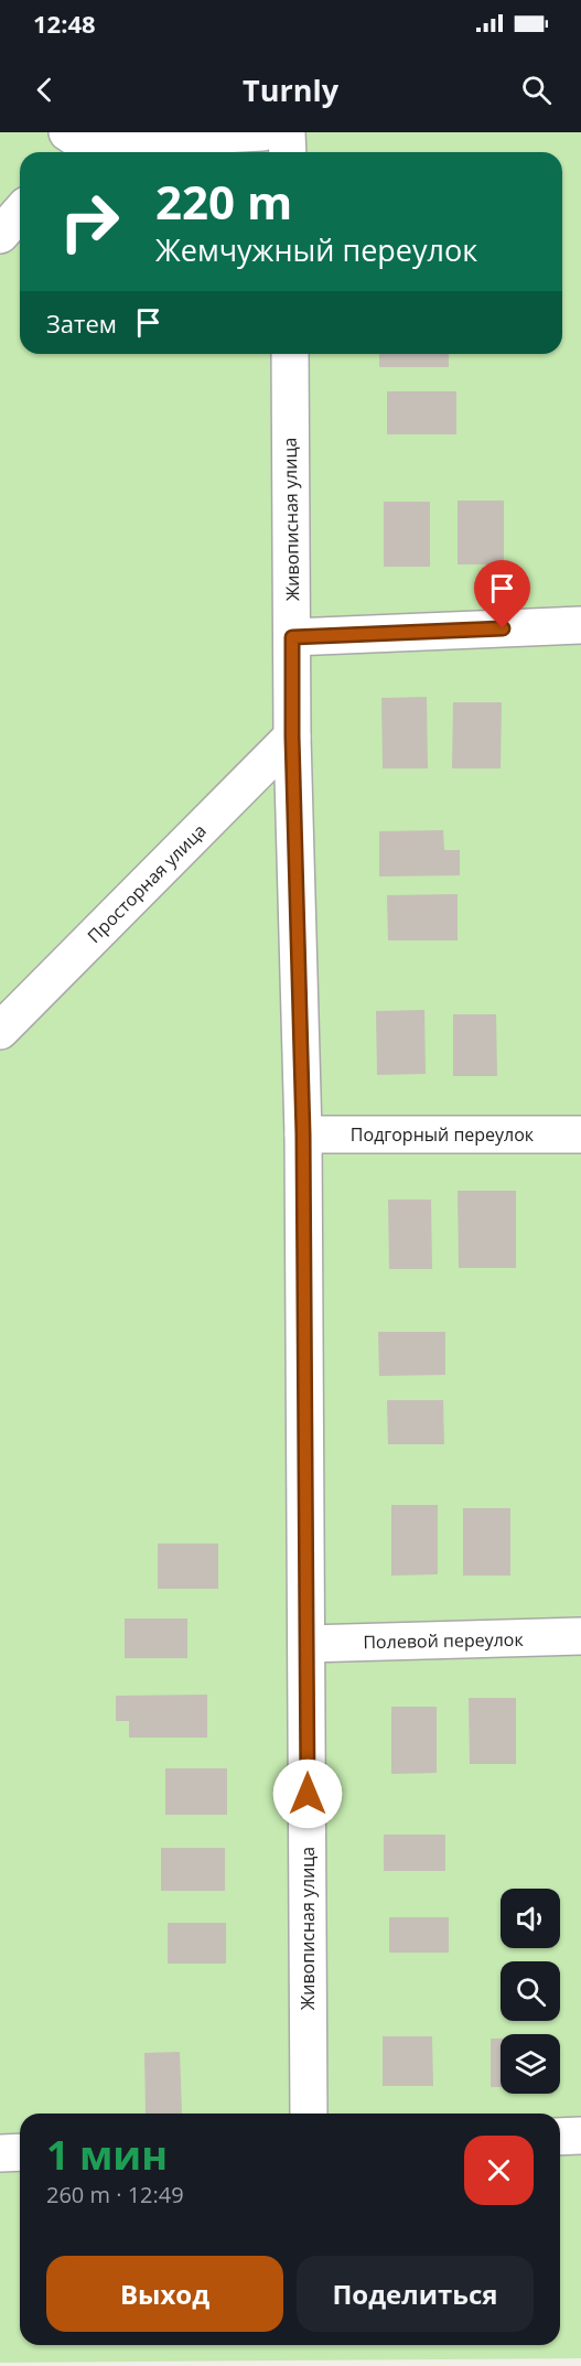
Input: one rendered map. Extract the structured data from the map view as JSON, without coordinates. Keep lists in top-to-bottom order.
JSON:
{
  "streets": {
    "street": [
      "Живописная улица",
      "Просторная улица",
      "Подгорный переулок",
      "Полевой переулок"
    ]
  },
  "crossings": [
    ["Живописная улица", "Просторная улица"],
    ["Живописная улица", "Подгорный переулок"],
    ["Живописная улица", "Полевой переулок"]
  ],
  "page": {
    "status": "12:48",
    "header": "Turnly",
    "turn": ["220 m", "Жемчужный переулок"],
    "then": "Затем",
    "heading": ["1 мин", "260 m · 12:49"],
    "buttons": ["Выход", "Поделиться"]
  }
}
